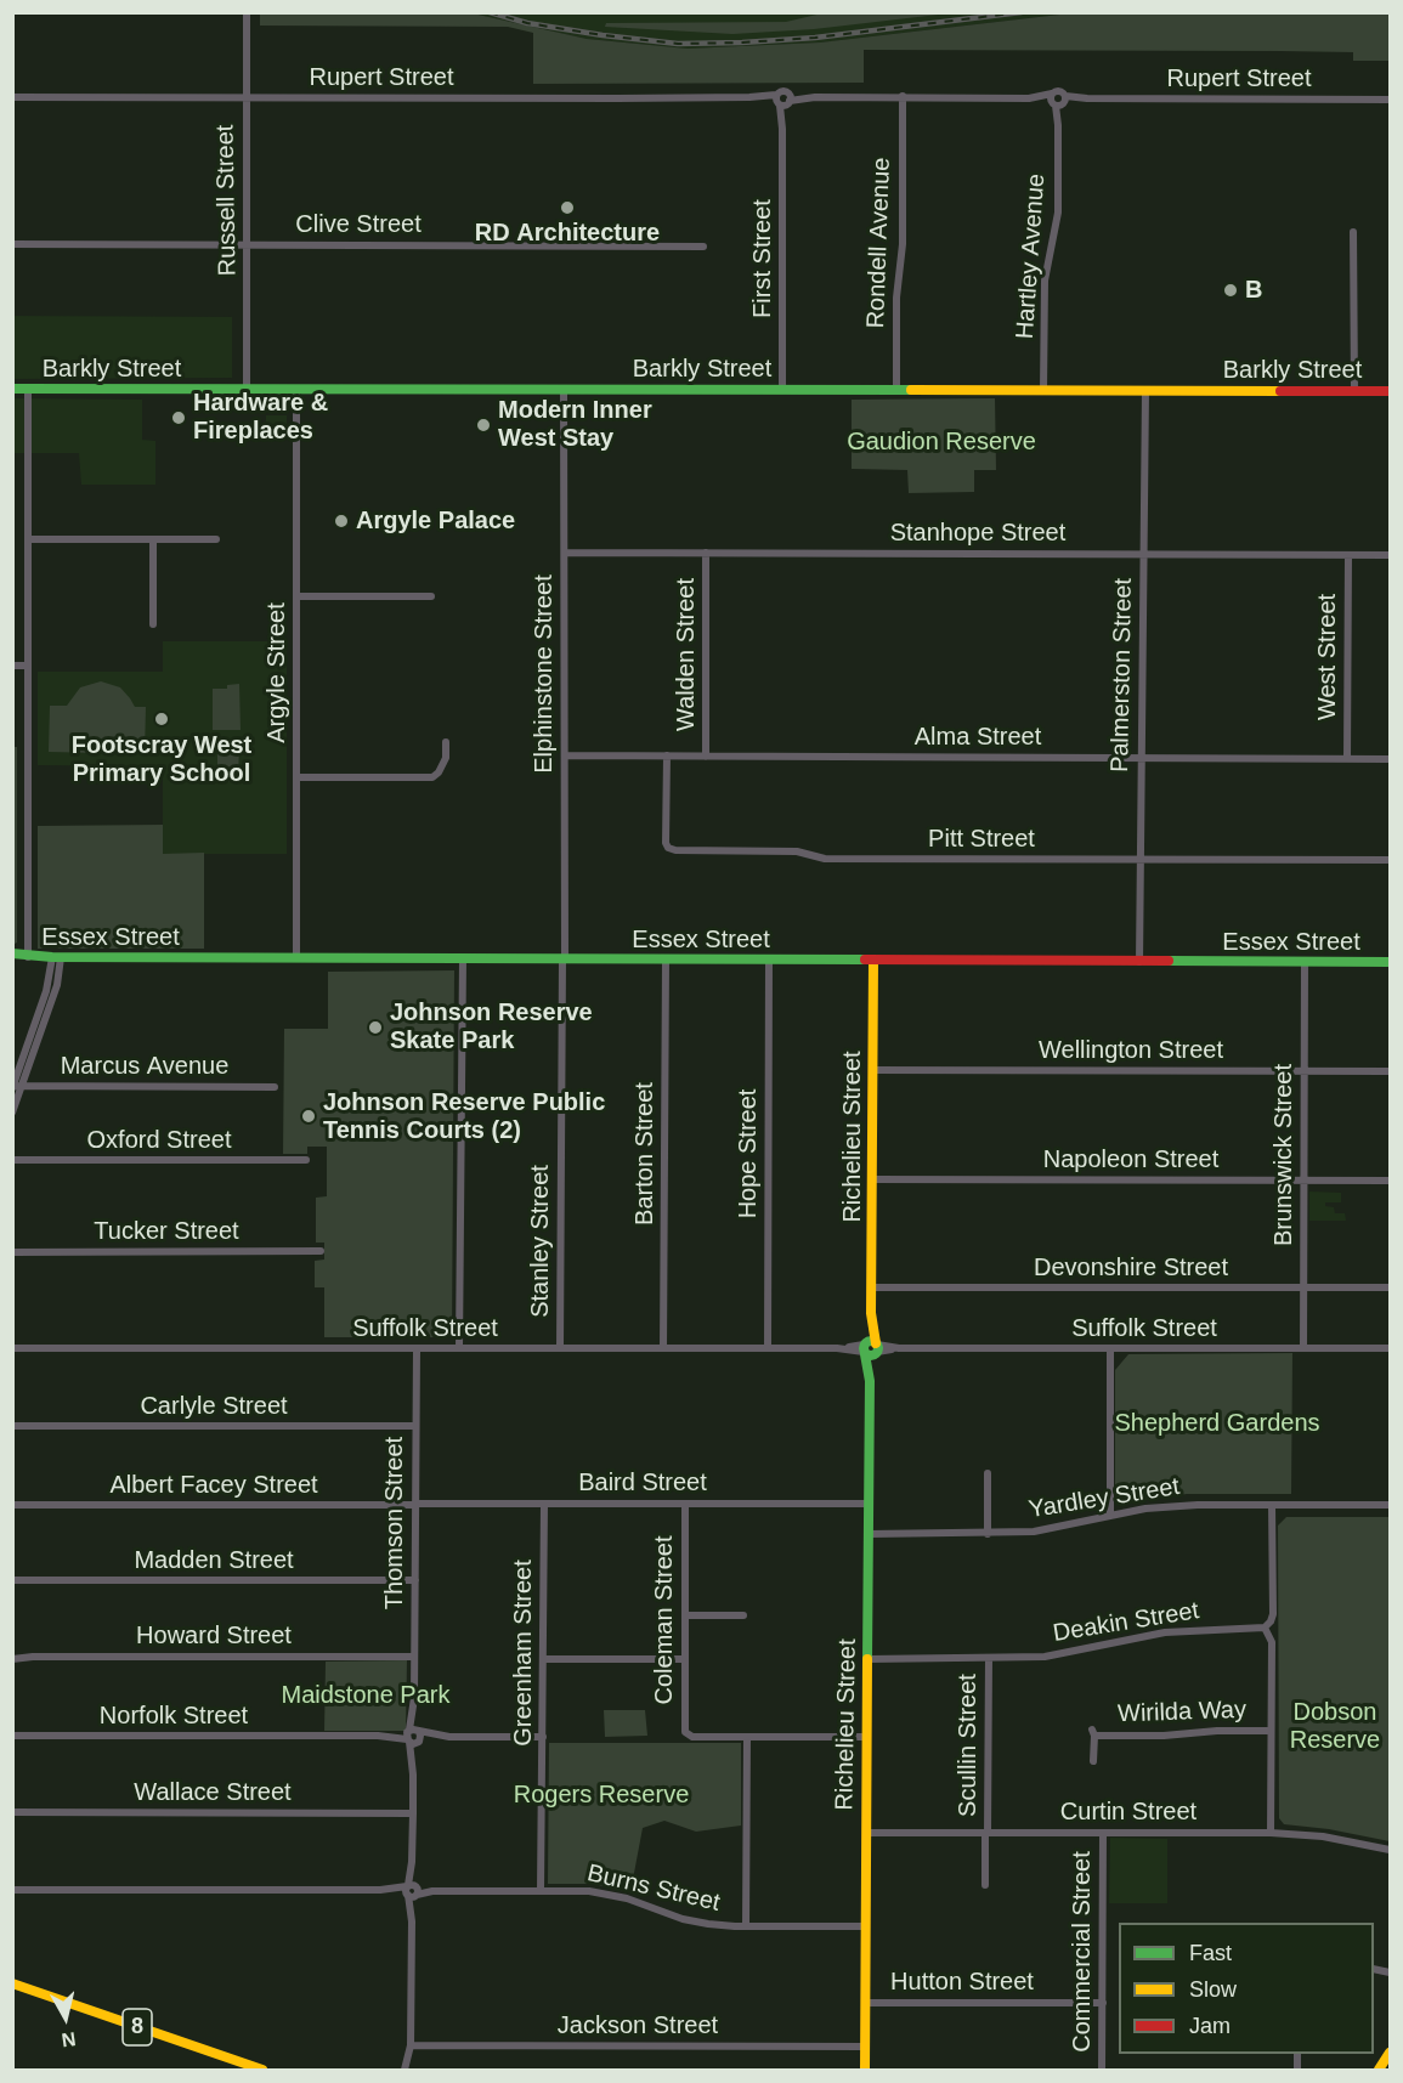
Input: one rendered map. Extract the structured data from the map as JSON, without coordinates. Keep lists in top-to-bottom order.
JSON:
{
  "streets": {
    "main road": [
      "Barkly Street",
      "Essex Street",
      "Richelieu Street",
      "8"
    ],
    "street": [
      "Rupert Street",
      "Russell Street",
      "Clive Street",
      "Rondell Avenue",
      "Hartley Avenue",
      "First Street",
      "Stanhope Street",
      "Walden Street",
      "West Street",
      "Argyle Street",
      "Elphinstone Street",
      "Palmerston Street",
      "Alma Street",
      "Pitt Street",
      "Wellington Street",
      "Marcus Avenue",
      "Oxford Street",
      "Barton Street",
      "Hope Street",
      "Brunswick Street",
      "Napoleon Street",
      "Tucker Street",
      "Stanley Street",
      "Devonshire Street",
      "Suffolk Street",
      "Carlyle Street",
      "Baird Street",
      "Albert Facey Street",
      "Yardley Street",
      "Thomson Street",
      "Madden Street",
      "Coleman Street",
      "Deakin Street",
      "Howard Street",
      "Greenham Street",
      "Wirilda Way",
      "Norfolk Street",
      "Scullin Street",
      "Wallace Street",
      "Curtin Street",
      "Burns Street",
      "Commercial Street",
      "Hutton Street",
      "Jackson Street"
    ]
  },
  "crossings": [
    ["Rupert Street", "Russell Street"],
    ["Rupert Street", "Rondell Avenue"],
    ["Rupert Street", "Hartley Avenue"],
    ["Rupert Street", "First Street"],
    ["Russell Street", "Clive Street"],
    ["Russell Street", "Barkly Street"],
    ["Rondell Avenue", "Barkly Street"],
    ["Hartley Avenue", "Barkly Street"],
    ["First Street", "Barkly Street"],
    ["Barkly Street", "Argyle Street"],
    ["Barkly Street", "Elphinstone Street"],
    ["Barkly Street", "Palmerston Street"],
    ["Stanhope Street", "Walden Street"],
    ["Stanhope Street", "West Street"],
    ["Stanhope Street", "Elphinstone Street"],
    ["Stanhope Street", "Palmerston Street"],
    ["Walden Street", "Alma Street"],
    ["West Street", "Alma Street"],
    ["Argyle Street", "Essex Street"],
    ["Elphinstone Street", "Alma Street"],
    ["Elphinstone Street", "Essex Street"],
    ["Elphinstone Street", "Stanley Street"],
    ["Palmerston Street", "Alma Street"],
    ["Palmerston Street", "Pitt Street"],
    ["Palmerston Street", "Essex Street"],
    ["Alma Street", "Pitt Street"],
    ["Essex Street", "Richelieu Street"],
    ["Essex Street", "Barton Street"],
    ["Essex Street", "Hope Street"],
    ["Essex Street", "Brunswick Street"],
    ["Essex Street", "Stanley Street"],
    ["Wellington Street", "Richelieu Street"],
    ["Wellington Street", "Brunswick Street"],
    ["Richelieu Street", "Napoleon Street"],
    ["Richelieu Street", "Devonshire Street"],
    ["Richelieu Street", "Suffolk Street"],
    ["Richelieu Street", "Baird Street"],
    ["Richelieu Street", "Yardley Street"],
    ["Richelieu Street", "Deakin Street"],
    ["Richelieu Street", "Curtin Street"],
    ["Richelieu Street", "Burns Street"],
    ["Richelieu Street", "Hutton Street"],
    ["Richelieu Street", "Jackson Street"],
    ["Barton Street", "Suffolk Street"],
    ["Hope Street", "Suffolk Street"],
    ["Brunswick Street", "Napoleon Street"],
    ["Brunswick Street", "Devonshire Street"],
    ["Brunswick Street", "Suffolk Street"],
    ["Stanley Street", "Suffolk Street"],
    ["Suffolk Street", "Thomson Street"],
    ["Carlyle Street", "Thomson Street"],
    ["Baird Street", "Albert Facey Street"],
    ["Baird Street", "Thomson Street"],
    ["Baird Street", "Coleman Street"],
    ["Baird Street", "Greenham Street"],
    ["Albert Facey Street", "Thomson Street"],
    ["Thomson Street", "Madden Street"],
    ["Thomson Street", "Howard Street"],
    ["Thomson Street", "Norfolk Street"],
    ["Thomson Street", "Wallace Street"],
    ["Thomson Street", "Burns Street"],
    ["Thomson Street", "Jackson Street"],
    ["Deakin Street", "Scullin Street"],
    ["Greenham Street", "Norfolk Street"],
    ["Greenham Street", "Burns Street"],
    ["Scullin Street", "Curtin Street"],
    ["Curtin Street", "Commercial Street"],
    ["Commercial Street", "Hutton Street"]
  ],
  "parks": [
    "Gaudion Reserve",
    "Shepherd Gardens",
    "Maidstone Park",
    "Dobson Reserve",
    "Rogers Reserve"
  ],
  "places": [
    "RD Architecture",
    "B",
    "Hardware & Fireplaces",
    "Modern Inner West Stay",
    "Argyle Palace",
    "Footscray West Primary School",
    "Johnson Reserve Skate Park",
    "Johnson Reserve Public Tennis Courts (2)"
  ],
  "legend": ["Fast", "Slow", "Jam"],
  "north": "bottom"
}
